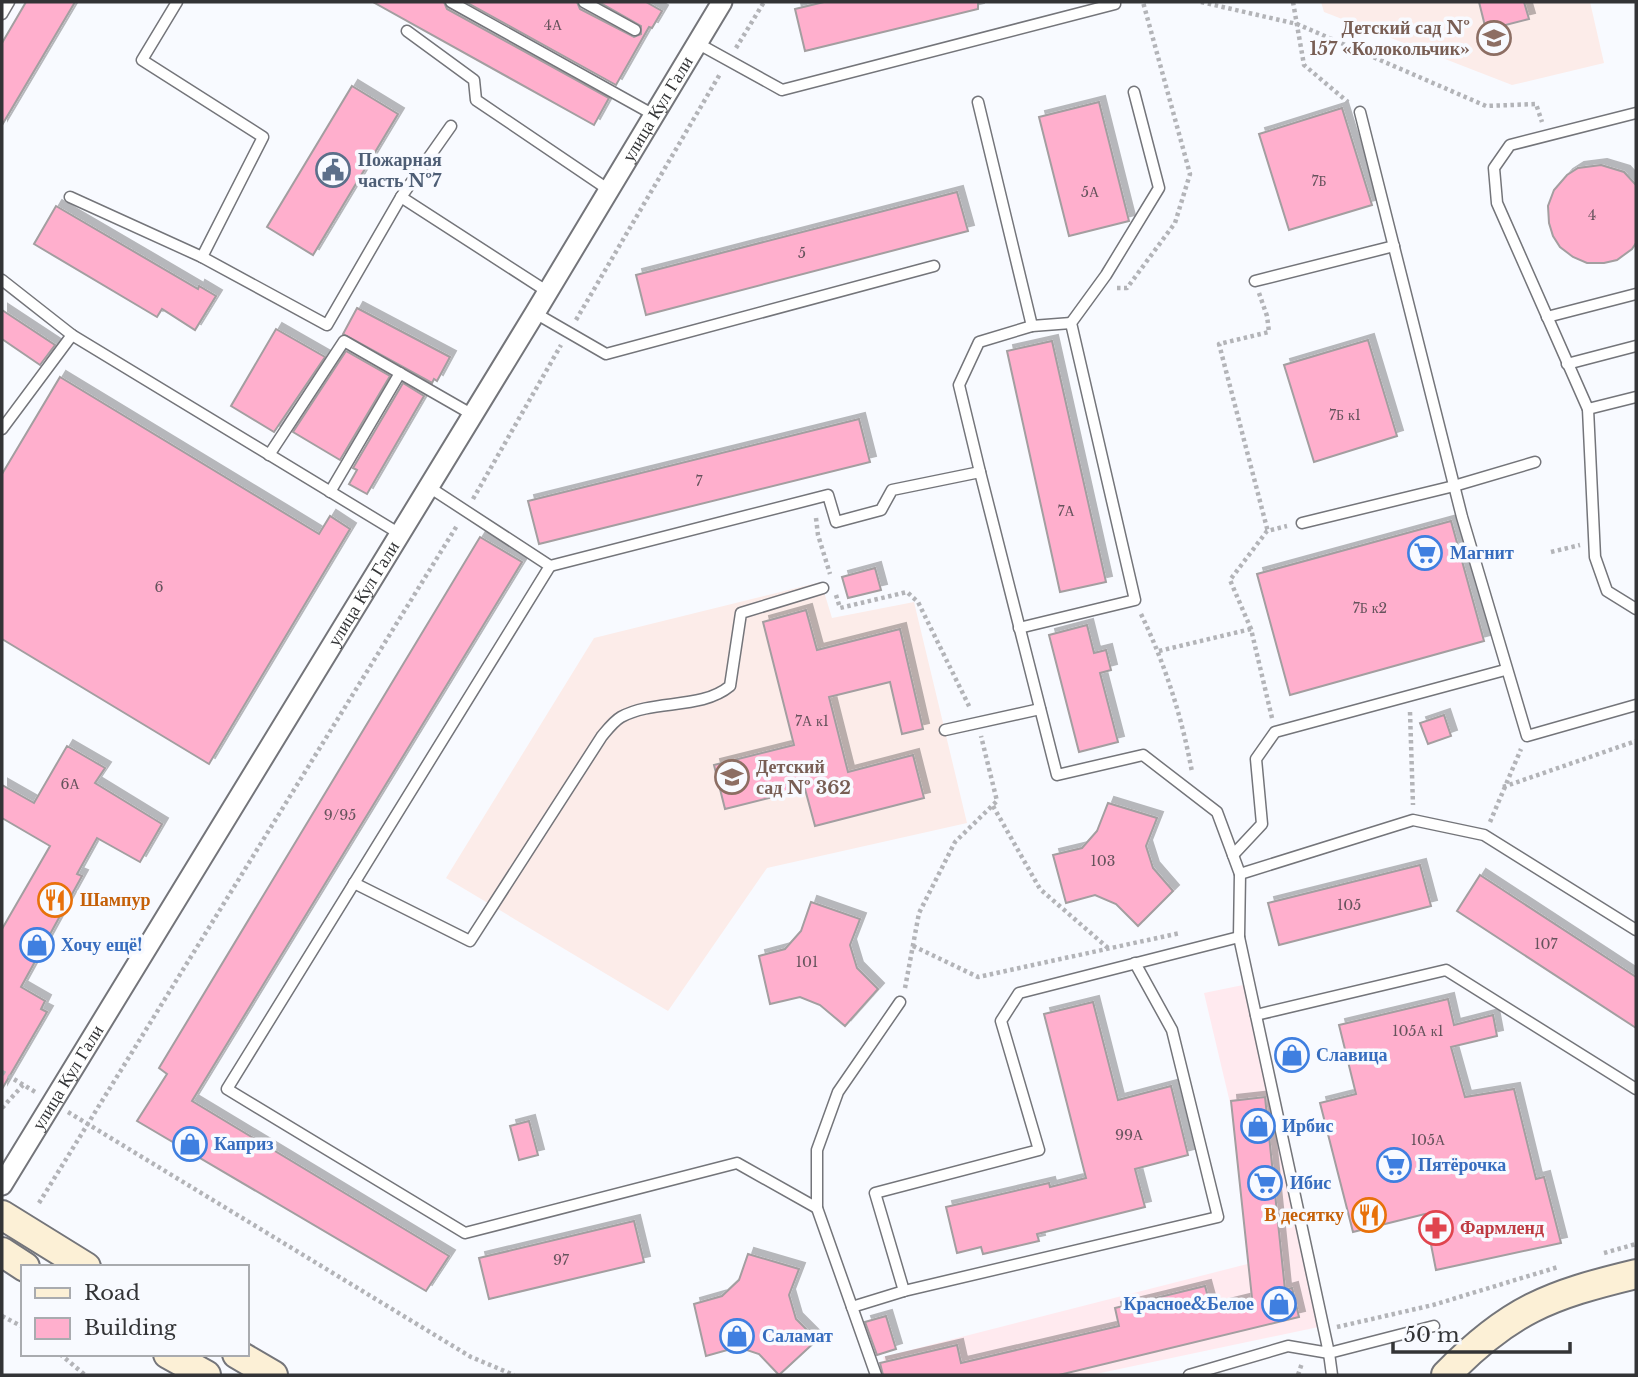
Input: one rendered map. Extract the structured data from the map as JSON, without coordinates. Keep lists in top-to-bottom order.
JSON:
{
  "streets": {
    "street": ["улица Кул Гали"]
  },
  "places": {
    "school or university": ["Детский сад № 157 «Колокольчик»", "Детский сад № 362"],
    "public building": ["Пожарная часть №7"],
    "supermarket": ["Магнит", "Пятёрочка", "Ибис"],
    "restaurant": ["Шампур", "В десятку"],
    "shop": [
      "Хочу ещё!",
      "Славица",
      "Ирбис",
      "Каприз",
      "Красное&Белое",
      "Саламат"
    ],
    "pharmacy": ["Фармленд"]
  },
  "house_numbers": [
    "4А",
    "7Б",
    "5А",
    "4",
    "5",
    "7Б к1",
    "7",
    "7А",
    "6",
    "7Б к2",
    "7А к1",
    "6А",
    "9/95",
    "103",
    "105",
    "107",
    "101",
    "105А к1",
    "99А",
    "105А",
    "97"
  ],
  "legend": ["Road", "Building"],
  "scale_bar": "50 m"
}
